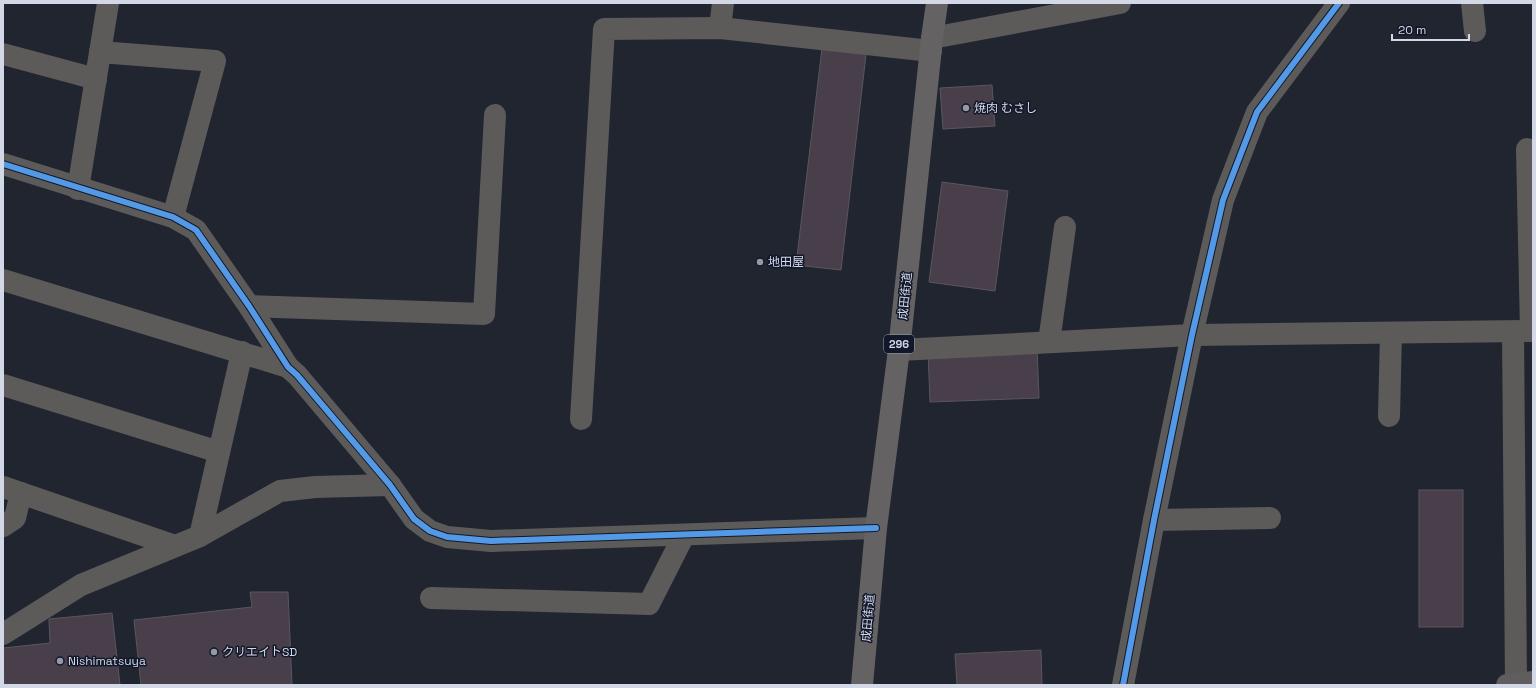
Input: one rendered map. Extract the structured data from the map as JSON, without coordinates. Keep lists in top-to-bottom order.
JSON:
{
  "streets": {
    "highway": ["成田街道", "296"]
  },
  "places": [
    "焼肉 むさし",
    "地田屋",
    "クリエイトSD",
    "Nishimatsuya"
  ],
  "scale_bar": "20 m"
}
